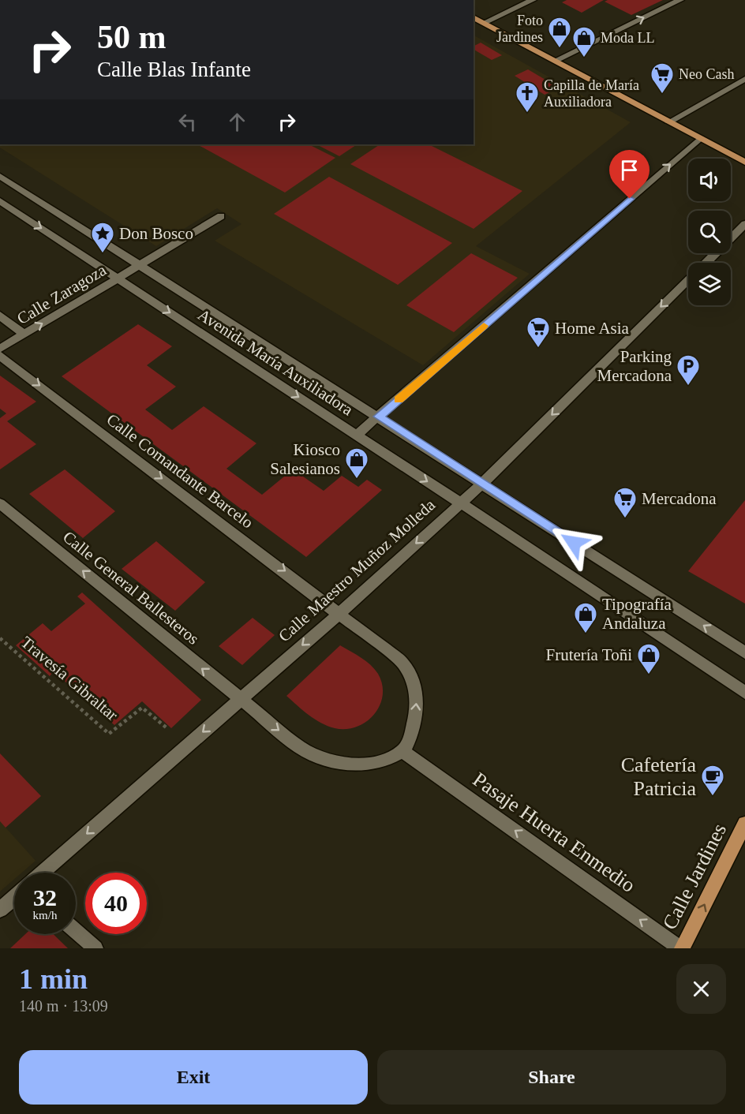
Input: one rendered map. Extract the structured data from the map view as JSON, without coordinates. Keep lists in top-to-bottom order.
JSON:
{
  "streets": {
    "main road": ["Calle Jardines"],
    "street": [
      "Calle Zaragoza",
      "Avenida María Auxiliadora",
      "Calle Comandante Barcelo",
      "Calle Maestro Muñoz Molleda",
      "Calle General Ballesteros",
      "Pasaje Huerta Enmedio"
    ],
    "path": ["Travesía Gibraltar"]
  },
  "crossings": [
    ["Calle Zaragoza", "Avenida María Auxiliadora"],
    ["Avenida María Auxiliadora", "Calle Maestro Muñoz Molleda"],
    ["Calle Comandante Barcelo", "Calle Maestro Muñoz Molleda"],
    ["Calle Maestro Muñoz Molleda", "Calle General Ballesteros"],
    ["Calle Maestro Muñoz Molleda", "Travesía Gibraltar"],
    ["Pasaje Huerta Enmedio", "Calle Jardines"]
  ],
  "one_way": [
    "Calle Zaragoza",
    "Calle Comandante Barcelo",
    "Calle Maestro Muñoz Molleda",
    "Calle General Ballesteros",
    "Pasaje Huerta Enmedio",
    "Calle Jardines"
  ],
  "places": {
    "shop": [
      "Foto Jardines",
      "Moda LL",
      "Kiosco Salesianos",
      "Tipografía Andaluza",
      "Frutería Toñi"
    ],
    "supermarket": ["Neo Cash", "Home Asia", "Mercadona"],
    "church": ["Capilla de María Auxiliadora"],
    "place": ["Don Bosco"],
    "parking": ["Parking Mercadona"],
    "cafe": ["Cafetería Patricia"]
  },
  "page": {
    "turn": ["50 m", "Calle Blas Infante"],
    "speed": "32 km/h",
    "limit": "40",
    "heading": ["1 min", "140 m · 13:09"],
    "buttons": ["Exit", "Share"]
  }
}
